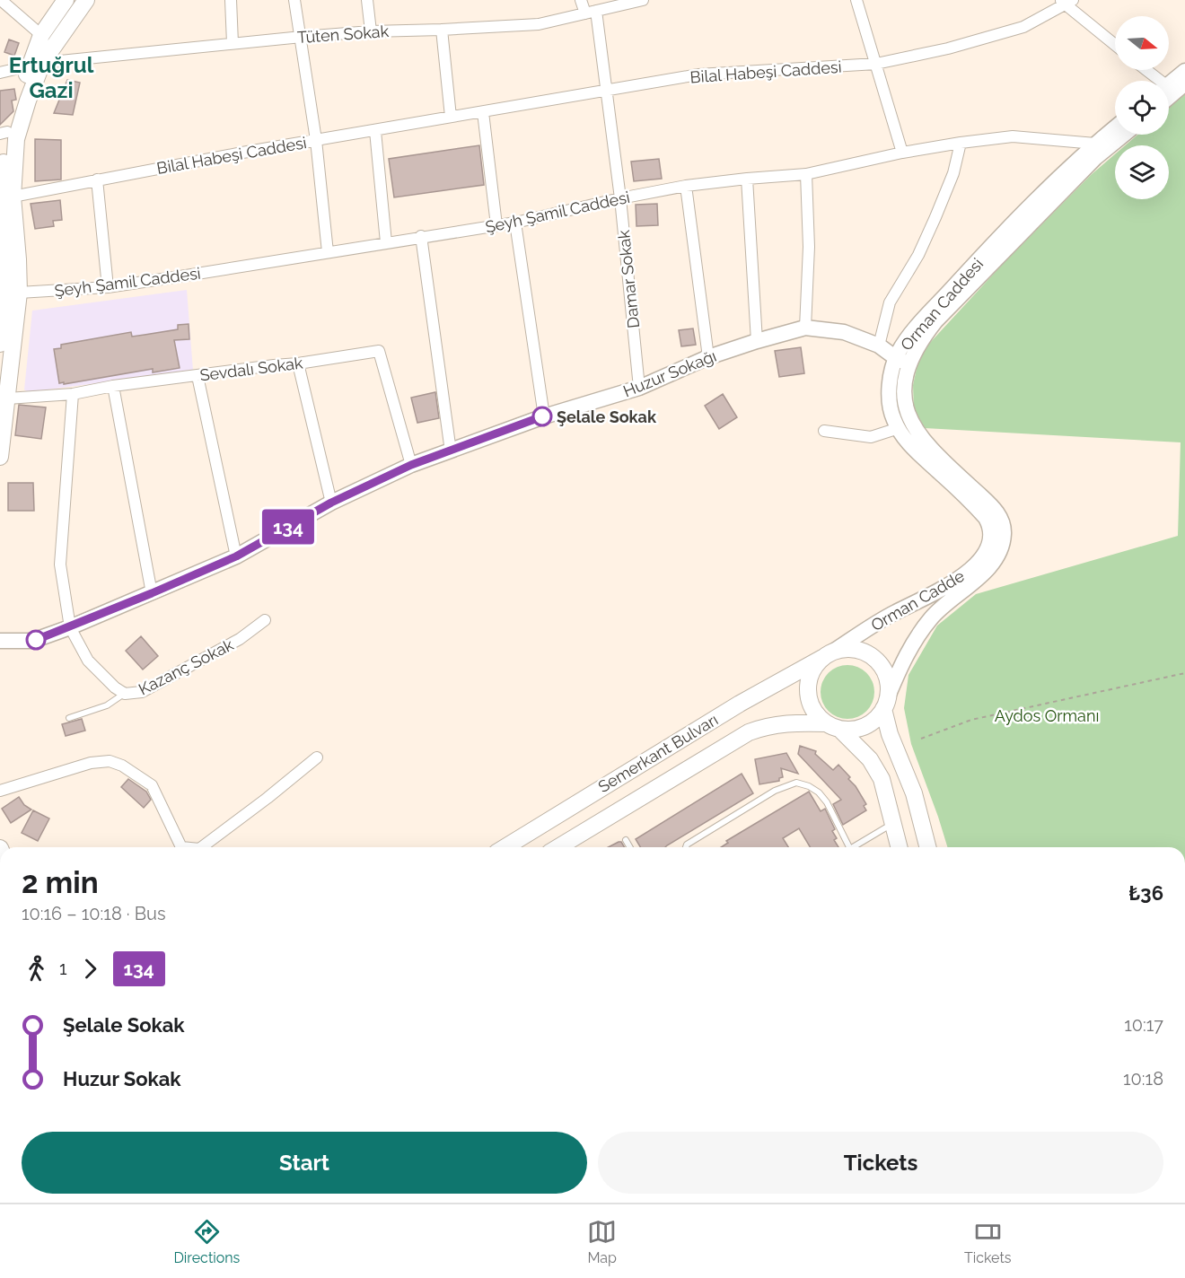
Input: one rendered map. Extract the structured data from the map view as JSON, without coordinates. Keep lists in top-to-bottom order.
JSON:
{
  "streets": {
    "main road": ["Semerkant Bulvarı"],
    "street": [
      "Tüten Sokak",
      "Bilal Habeşi Caddesi",
      "Şeyh Şamil Caddesi",
      "Damar Sokak",
      "Orman Caddesi",
      "Sevdalı Sokak",
      "Huzur Sokağı",
      "Orman Cadde",
      "Kazanç Sokak"
    ]
  },
  "crossings": [
    ["Tüten Sokak", "Damar Sokak"],
    ["Bilal Habeşi Caddesi", "Damar Sokak"],
    ["Şeyh Şamil Caddesi", "Damar Sokak"],
    ["Şeyh Şamil Caddesi", "Orman Caddesi"],
    ["Damar Sokak", "Huzur Sokağı"],
    ["Orman Caddesi", "Huzur Sokağı"],
    ["Orman Caddesi", "Orman Cadde"],
    ["Sevdalı Sokak", "Huzur Sokağı"],
    ["Sevdalı Sokak", "Kazanç Sokak"],
    ["Huzur Sokağı", "Kazanç Sokak"],
    ["Orman Cadde", "Semerkant Bulvarı"]
  ],
  "districts": ["Ertuğrul Gazi"],
  "parks": ["Aydos Ormanı"],
  "places": ["Şelale Sokak"],
  "lines": ["bus line 134"],
  "north": "right",
  "page": {
    "on_map": "134",
    "heading": ["2 min", "10:16 – 10:18 · Bus", "₺36"],
    "legs": ["1", "134"],
    "list": [
      {
        "name": "Şelale Sokak",
        "value": "10:17"
      },
      {
        "name": "Huzur Sokak",
        "value": "10:18"
      }
    ],
    "buttons": ["Start", "Tickets"],
    "tabs": ["Directions", "Map", "Tickets"]
  }
}
